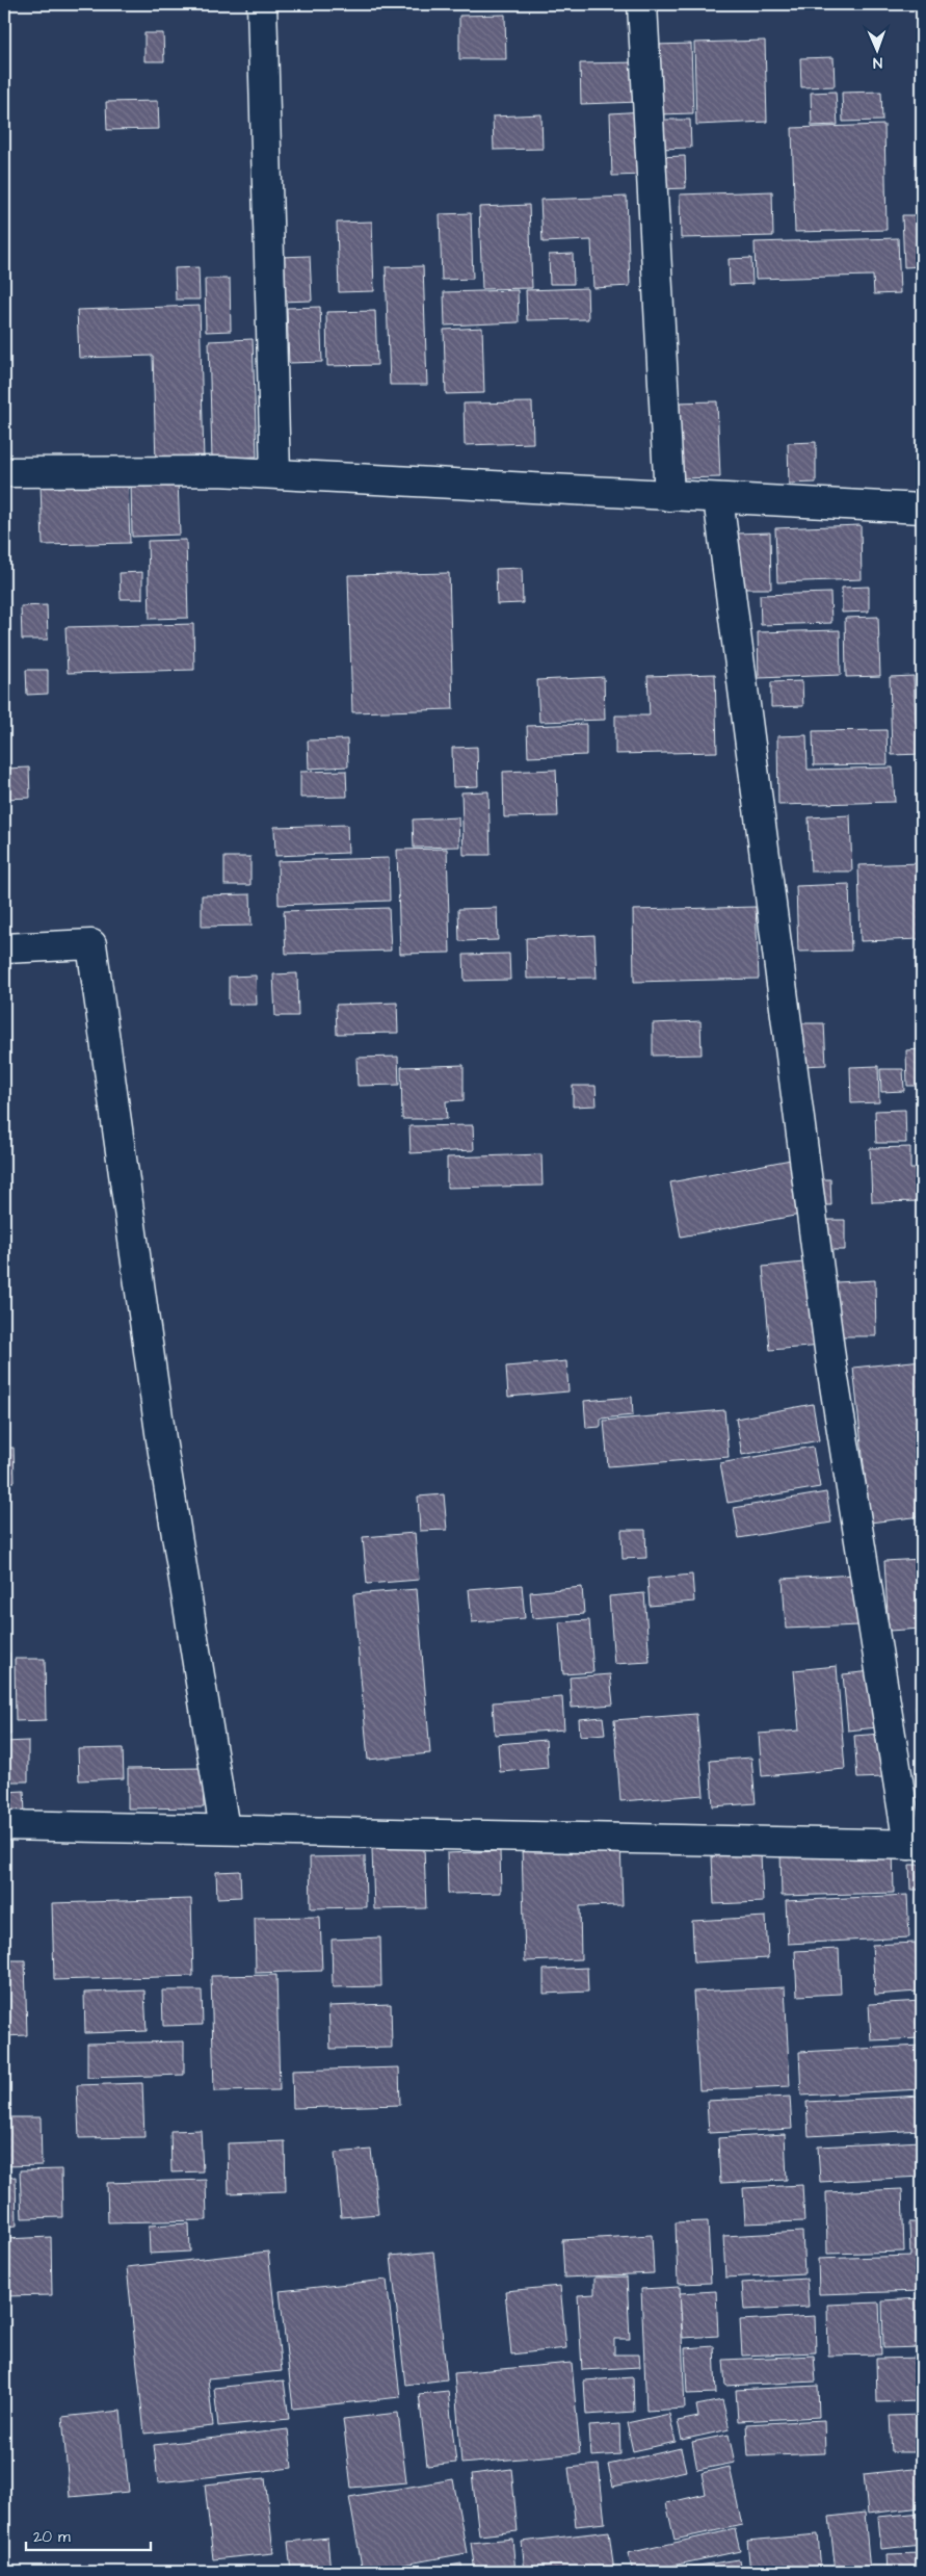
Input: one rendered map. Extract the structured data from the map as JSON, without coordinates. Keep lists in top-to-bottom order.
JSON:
{
  "scale_bar": "20 m",
  "north": "bottom"
}
